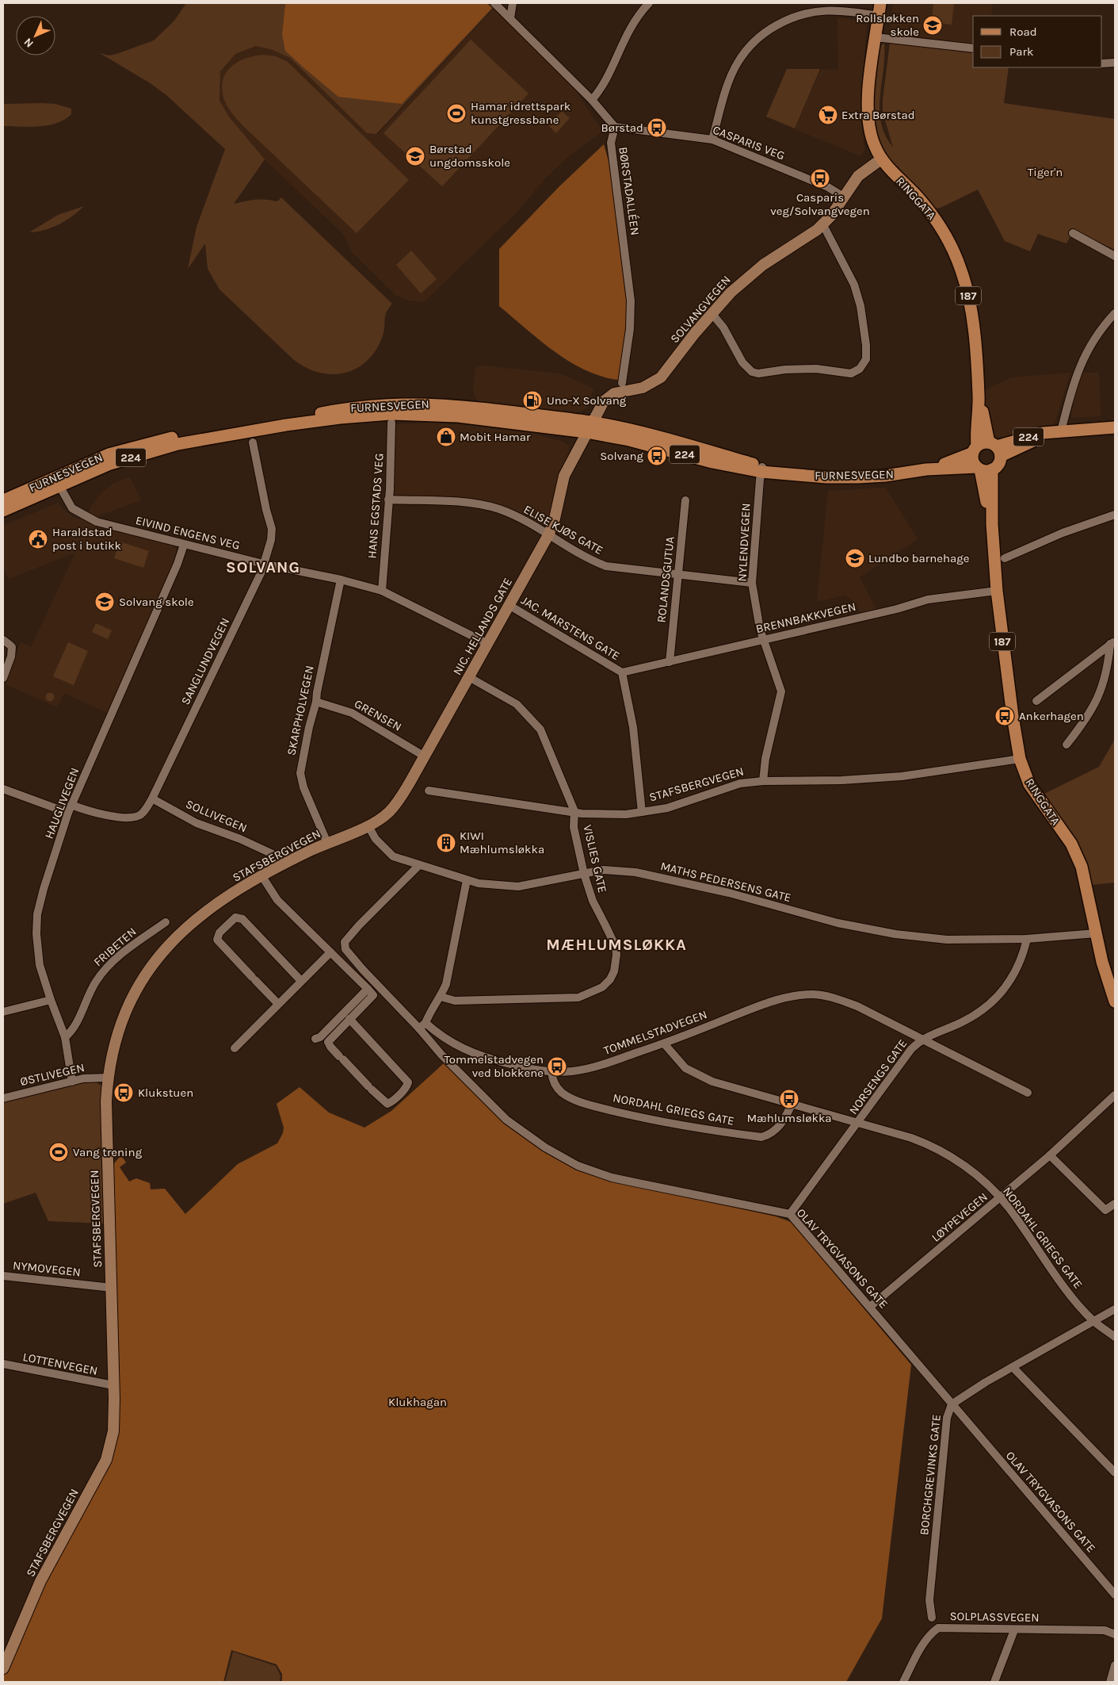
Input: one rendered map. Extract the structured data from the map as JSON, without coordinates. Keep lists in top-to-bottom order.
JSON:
{
  "streets": {
    "main road": [
      "RINGGATA",
      "187",
      "SOLVANGVEGEN",
      "FURNESVEGEN",
      "224",
      "NIC. HELLANDS GATE",
      "STAFSBERGVEGEN"
    ],
    "street": [
      "CASPARIS VEG",
      "BØRSTADALLÉEN",
      "HANS EGSTADS VEG",
      "ELISE KJØS GATE",
      "EIVIND ENGENS VEG",
      "NYLENDVEGEN",
      "ROLANDSGUTUA",
      "BRENNBAKKVEGEN",
      "JAC. MARSTENS GATE",
      "SANGLUNDVEGEN",
      "SKARPHOLVEGEN",
      "GRENSEN",
      "HAUGLIVEGEN",
      "SOLLIVEGEN",
      "VISLIES GATE",
      "MATHS PEDERSENS GATE",
      "FRIBETEN",
      "TOMMELSTADVEGEN",
      "ØSTLIVEGEN",
      "NORSENGS GATE",
      "NORDAHL GRIEGS GATE",
      "LØYPEVEGEN",
      "OLAV TRYGVASONS GATE",
      "NYMOVEGEN",
      "LOTTENVEGEN",
      "BORCHGREVINKS GATE",
      "SOLPLASSVEGEN"
    ]
  },
  "crossings": [
    ["CASPARIS VEG", "BØRSTADALLÉEN"],
    ["CASPARIS VEG", "SOLVANGVEGEN"],
    ["RINGGATA", "SOLVANGVEGEN"],
    ["RINGGATA", "FURNESVEGEN"],
    ["RINGGATA", "224"],
    ["RINGGATA", "BRENNBAKKVEGEN"],
    ["RINGGATA", "STAFSBERGVEGEN"],
    ["RINGGATA", "MATHS PEDERSENS GATE"],
    ["SOLVANGVEGEN", "FURNESVEGEN"],
    ["SOLVANGVEGEN", "NIC. HELLANDS GATE"],
    ["FURNESVEGEN", "224"],
    ["FURNESVEGEN", "EIVIND ENGENS VEG"],
    ["FURNESVEGEN", "NYLENDVEGEN"],
    ["FURNESVEGEN", "NIC. HELLANDS GATE"],
    ["HANS EGSTADS VEG", "ELISE KJØS GATE"],
    ["HANS EGSTADS VEG", "EIVIND ENGENS VEG"],
    ["ELISE KJØS GATE", "NYLENDVEGEN"],
    ["ELISE KJØS GATE", "ROLANDSGUTUA"],
    ["ELISE KJØS GATE", "NIC. HELLANDS GATE"],
    ["EIVIND ENGENS VEG", "NIC. HELLANDS GATE"],
    ["EIVIND ENGENS VEG", "SANGLUNDVEGEN"],
    ["EIVIND ENGENS VEG", "SKARPHOLVEGEN"],
    ["EIVIND ENGENS VEG", "HAUGLIVEGEN"],
    ["NYLENDVEGEN", "BRENNBAKKVEGEN"],
    ["NYLENDVEGEN", "STAFSBERGVEGEN"],
    ["ROLANDSGUTUA", "BRENNBAKKVEGEN"],
    ["BRENNBAKKVEGEN", "JAC. MARSTENS GATE"],
    ["NIC. HELLANDS GATE", "JAC. MARSTENS GATE"],
    ["NIC. HELLANDS GATE", "GRENSEN"],
    ["NIC. HELLANDS GATE", "STAFSBERGVEGEN"],
    ["NIC. HELLANDS GATE", "VISLIES GATE"],
    ["NIC. HELLANDS GATE", "MATHS PEDERSENS GATE"],
    ["JAC. MARSTENS GATE", "STAFSBERGVEGEN"],
    ["SANGLUNDVEGEN", "HAUGLIVEGEN"],
    ["SANGLUNDVEGEN", "SOLLIVEGEN"],
    ["SKARPHOLVEGEN", "GRENSEN"],
    ["SKARPHOLVEGEN", "STAFSBERGVEGEN"],
    ["STAFSBERGVEGEN", "VISLIES GATE"],
    ["STAFSBERGVEGEN", "MATHS PEDERSENS GATE"],
    ["STAFSBERGVEGEN", "ØSTLIVEGEN"],
    ["STAFSBERGVEGEN", "NYMOVEGEN"],
    ["STAFSBERGVEGEN", "LOTTENVEGEN"],
    ["HAUGLIVEGEN", "FRIBETEN"],
    ["HAUGLIVEGEN", "ØSTLIVEGEN"],
    ["VISLIES GATE", "MATHS PEDERSENS GATE"],
    ["MATHS PEDERSENS GATE", "NORSENGS GATE"],
    ["TOMMELSTADVEGEN", "NORSENGS GATE"],
    ["TOMMELSTADVEGEN", "NORDAHL GRIEGS GATE"],
    ["TOMMELSTADVEGEN", "OLAV TRYGVASONS GATE"],
    ["NORSENGS GATE", "NORDAHL GRIEGS GATE"],
    ["NORSENGS GATE", "OLAV TRYGVASONS GATE"],
    ["NORDAHL GRIEGS GATE", "LØYPEVEGEN"],
    ["NORDAHL GRIEGS GATE", "BORCHGREVINKS GATE"],
    ["LØYPEVEGEN", "OLAV TRYGVASONS GATE"],
    ["OLAV TRYGVASONS GATE", "BORCHGREVINKS GATE"]
  ],
  "districts": ["SOLVANG", "MÆHLUMSLØKKA"],
  "parks": ["Tiger'n", "Klukhagan"],
  "places": {
    "school or university": [
      "Rollsløkken skole",
      "Børstad ungdomsskole",
      "Lundbo barnehage",
      "Solvang skole"
    ],
    "sports": ["Hamar idrettspark kunstgressbane", "Vang trening"],
    "supermarket": ["Extra Børstad"],
    "bus stop": [
      "Børstad",
      "Casparis veg/Solvangvegen",
      "Solvang",
      "Ankerhagen",
      "Tommelstadvegen ved blokkene",
      "Klukstuen",
      "Mæhlumsløkka"
    ],
    "fuel station": ["Uno-X Solvang"],
    "shop": ["Mobit Hamar"],
    "public building": ["Haraldstad post i butikk"],
    "building": ["KIWI Mæhlumsløkka"]
  },
  "legend": ["Road", "Park"],
  "north": "bottom left"
}
